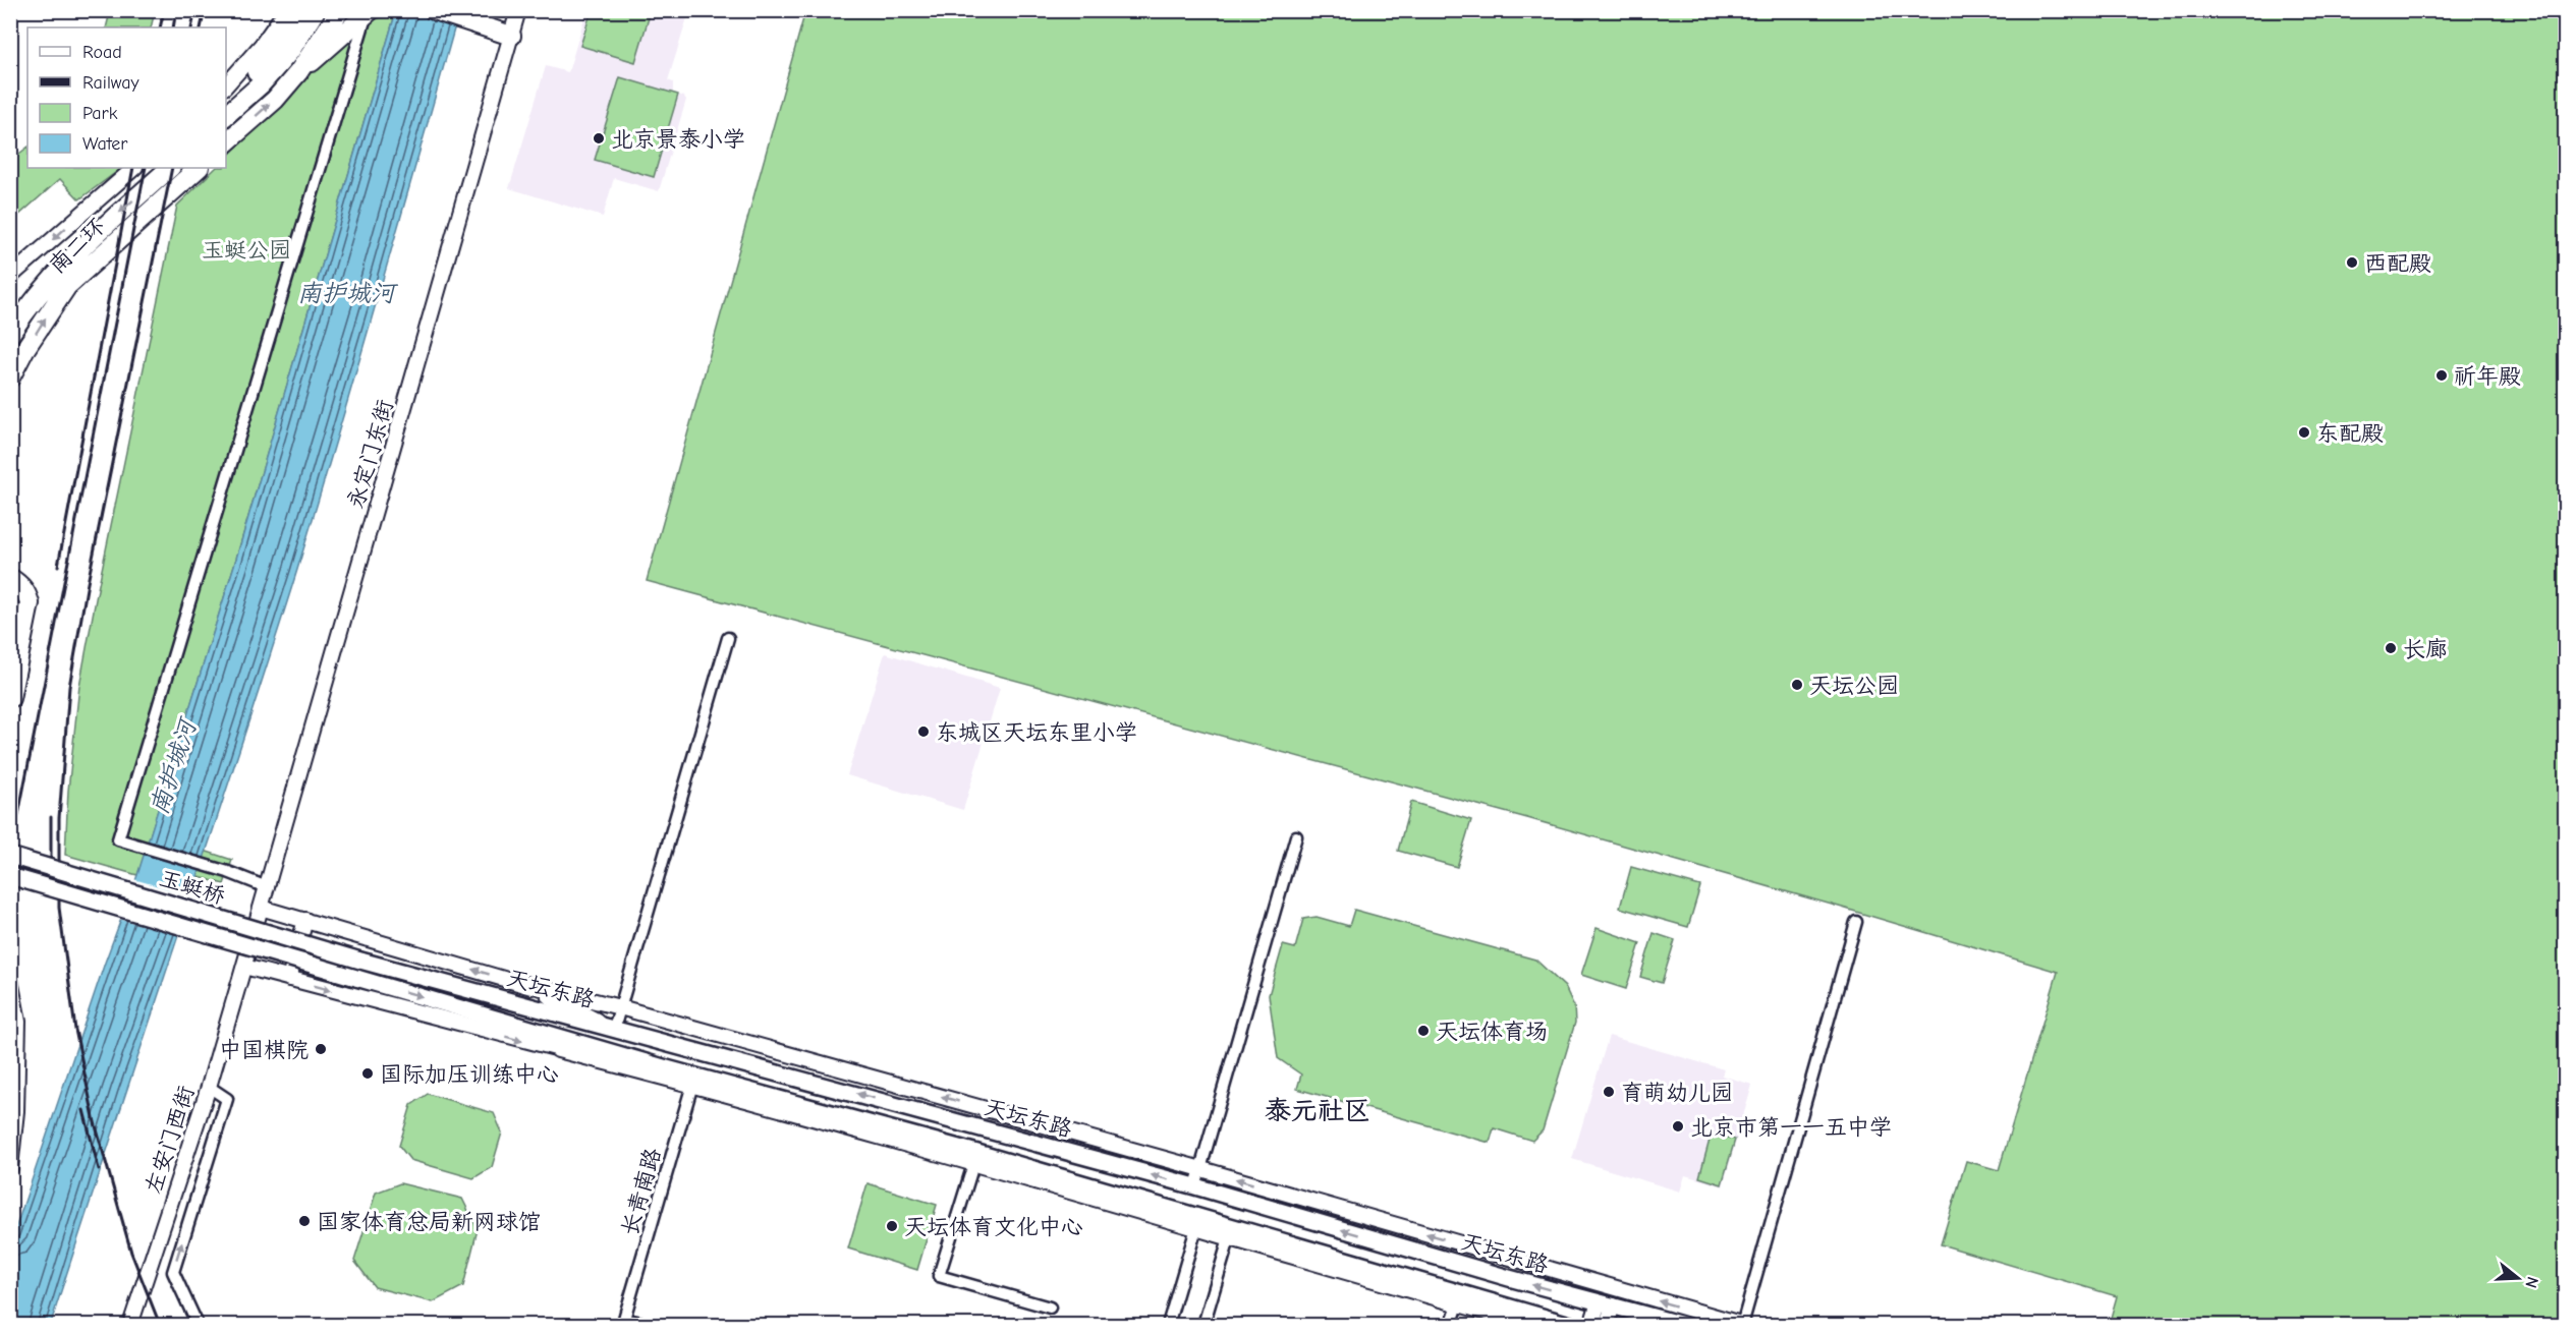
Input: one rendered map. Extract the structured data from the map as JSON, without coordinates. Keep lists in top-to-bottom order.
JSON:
{
  "streets": {
    "highway": ["南二环"],
    "main road": ["玉蜓桥", "天坛东路"],
    "street": ["永定门东街", "左安门西街", "长青南路"]
  },
  "crossings": [
    ["永定门东街", "左安门西街"],
    ["玉蜓桥", "天坛东路"],
    ["天坛东路", "长青南路"]
  ],
  "districts": ["泰元社区"],
  "water": ["南护城河"],
  "parks": ["玉蜓公园"],
  "places": [
    "北京景泰小学",
    "西配殿",
    "祈年殿",
    "东配殿",
    "长廊",
    "天坛公园",
    "东城区天坛东里小学",
    "天坛体育场",
    "中国棋院",
    "国际加压训练中心",
    "育萌幼儿园",
    "北京市第一一五中学",
    "国家体育总局新网球馆",
    "天坛体育文化中心"
  ],
  "legend": [
    "Road",
    "Railway",
    "Park",
    "Water"
  ],
  "north": "right"
}
